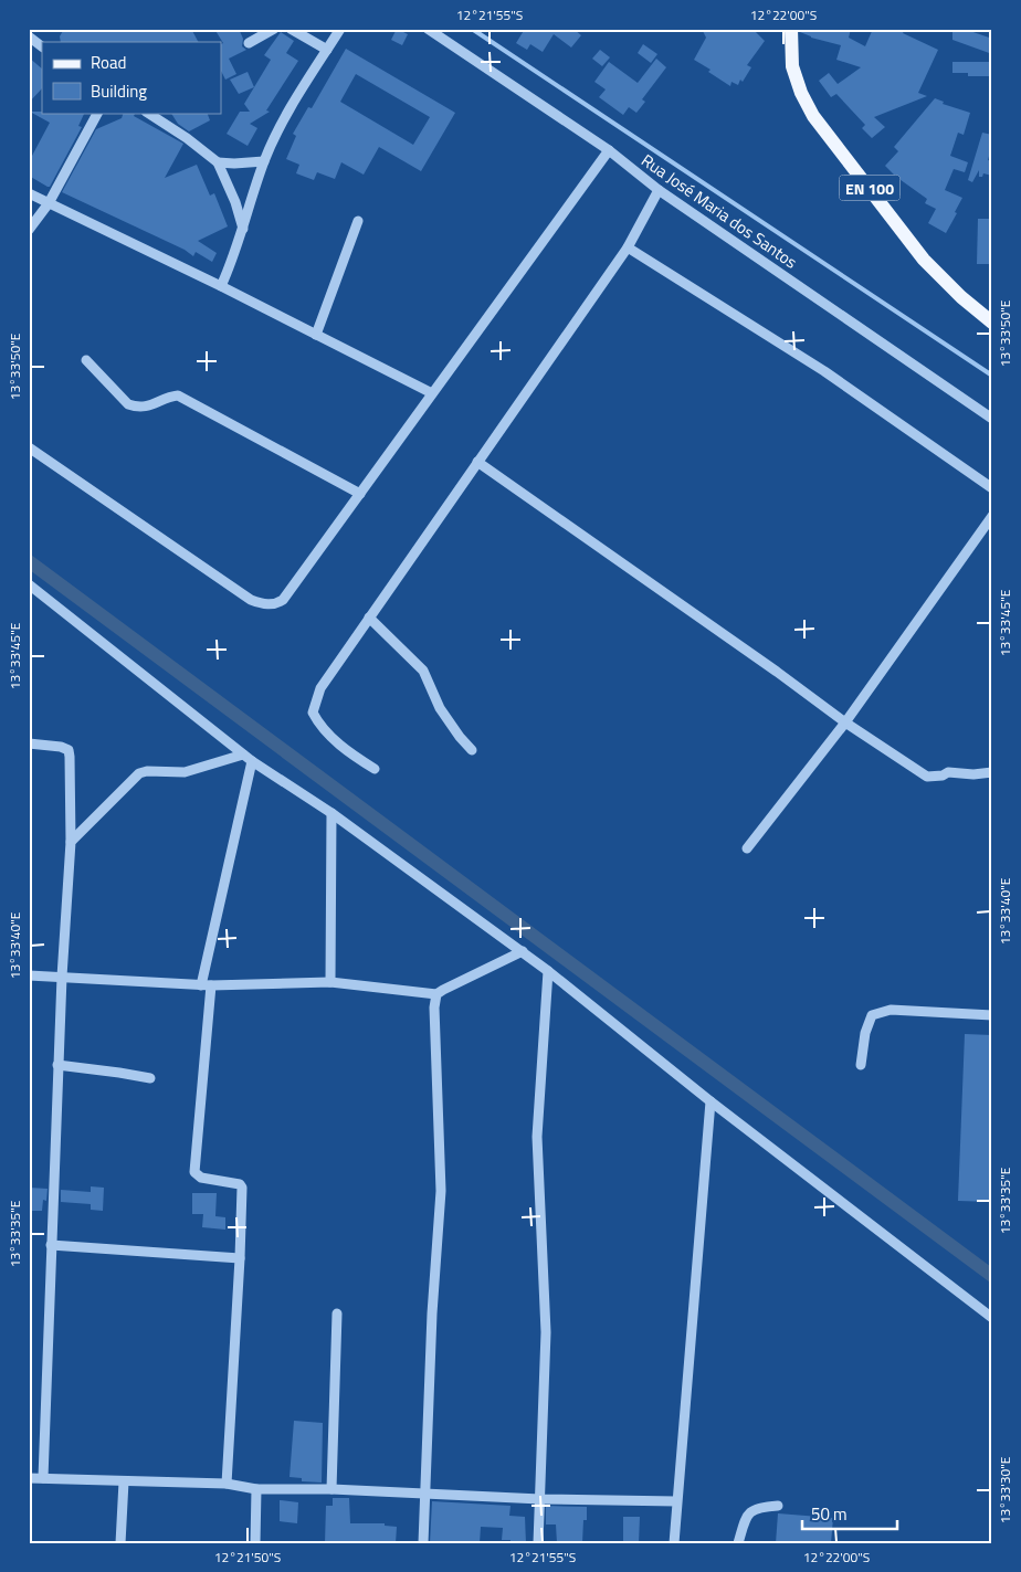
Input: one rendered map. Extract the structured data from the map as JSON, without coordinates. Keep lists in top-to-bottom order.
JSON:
{
  "streets": {
    "main road": ["EN 100"],
    "street": ["Rua José Maria dos Santos"]
  },
  "legend": ["Road", "Building"],
  "scale_bar": "50 m",
  "coordinates": [
    "12°21'55\"S",
    "12°22'00\"S",
    "13°33'50\"E",
    "13°33'45\"E",
    "13°33'40\"E",
    "13°33'35\"E",
    "13°33'30\"E",
    "12°21'50\"S"
  ]
}
